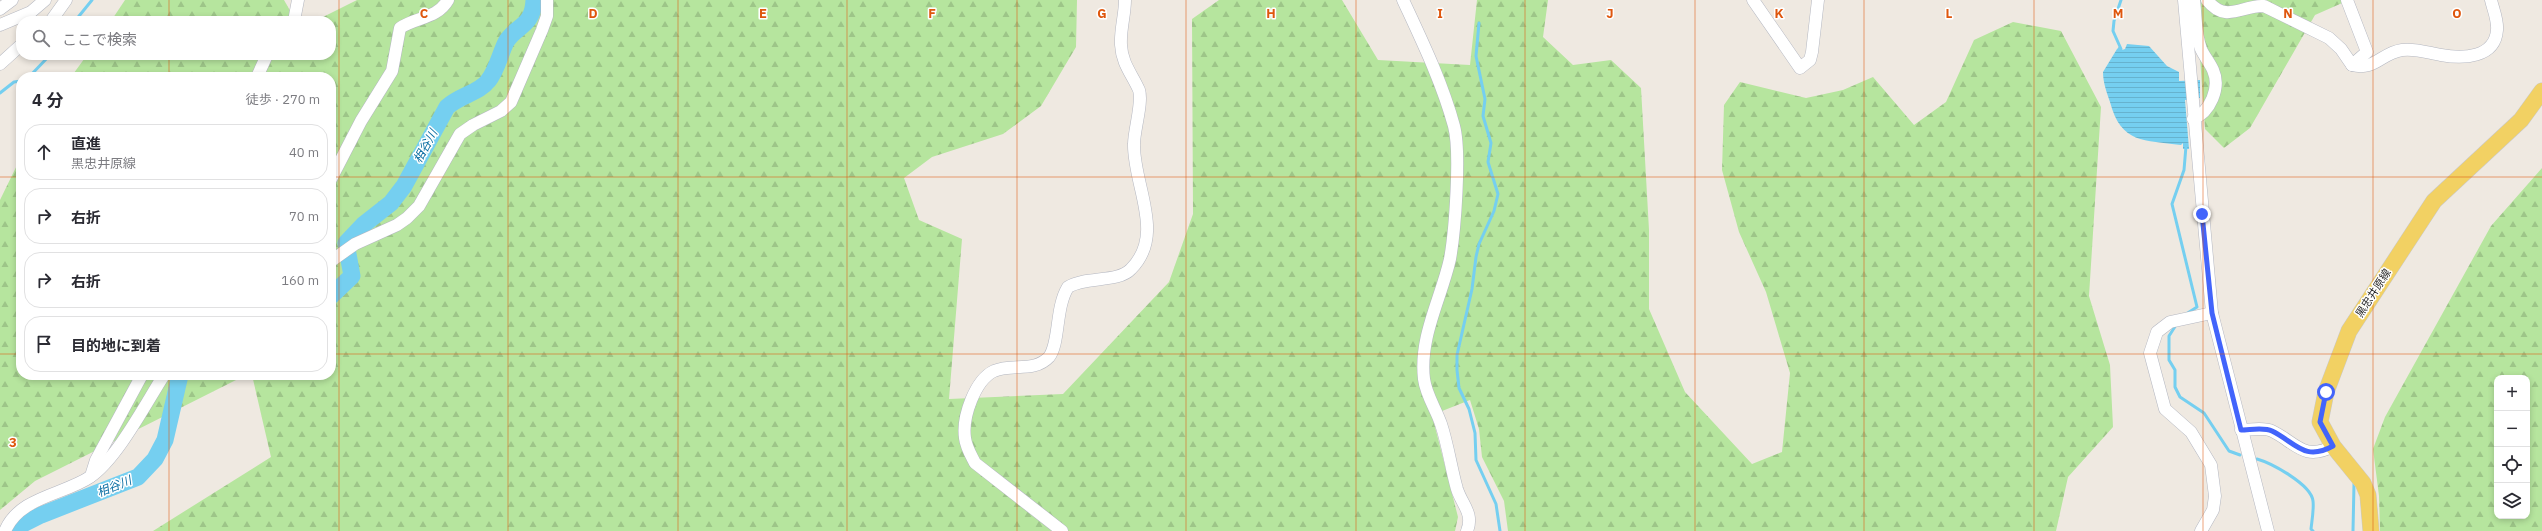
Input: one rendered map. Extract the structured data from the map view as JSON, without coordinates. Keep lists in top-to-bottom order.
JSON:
{
  "streets": {
    "main road": ["黒忠井原線"]
  },
  "water": ["相谷川"],
  "page": {
    "search": "ここで検索",
    "heading": ["4 分", "徒歩 · 270 m"],
    "list": [
      ["直進", "黒忠井原線", "40 m"],
      ["右折", "70 m"],
      ["右折", "160 m"],
      "目的地に到着"
    ],
    "map_buttons": ["+", "−"]
  },
  "grid": {
    "columns": [
      "C",
      "D",
      "E",
      "F",
      "G",
      "H",
      "I",
      "J",
      "K",
      "L",
      "M",
      "N",
      "O"
    ],
    "rows": ["3"]
  }
}
